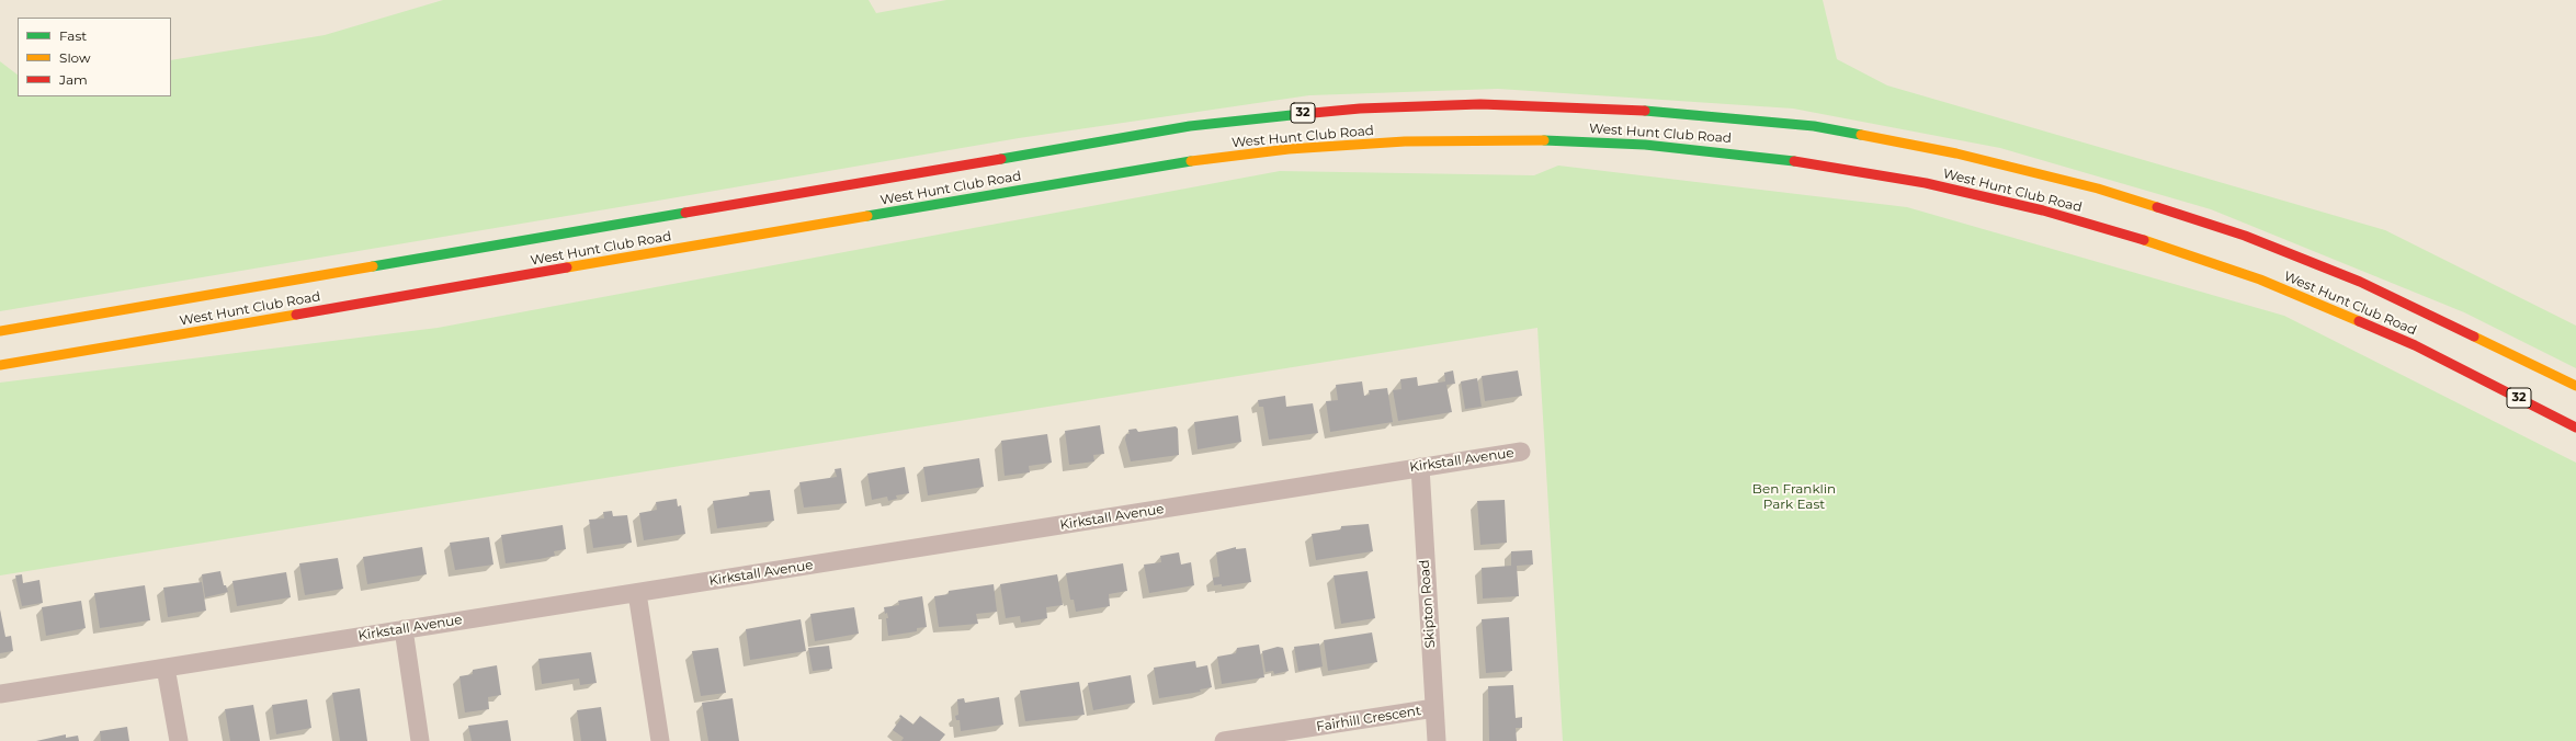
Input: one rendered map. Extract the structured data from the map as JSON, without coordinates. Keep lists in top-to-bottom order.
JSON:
{
  "streets": {
    "main road": ["32", "West Hunt Club Road"],
    "street": ["Kirkstall Avenue", "Skipton Road", "Fairhill Crescent"]
  },
  "crossings": [
    ["Kirkstall Avenue", "Skipton Road"],
    ["Skipton Road", "Fairhill Crescent"]
  ],
  "parks": ["Ben Franklin Park East"],
  "legend": ["Fast", "Slow", "Jam"]
}
